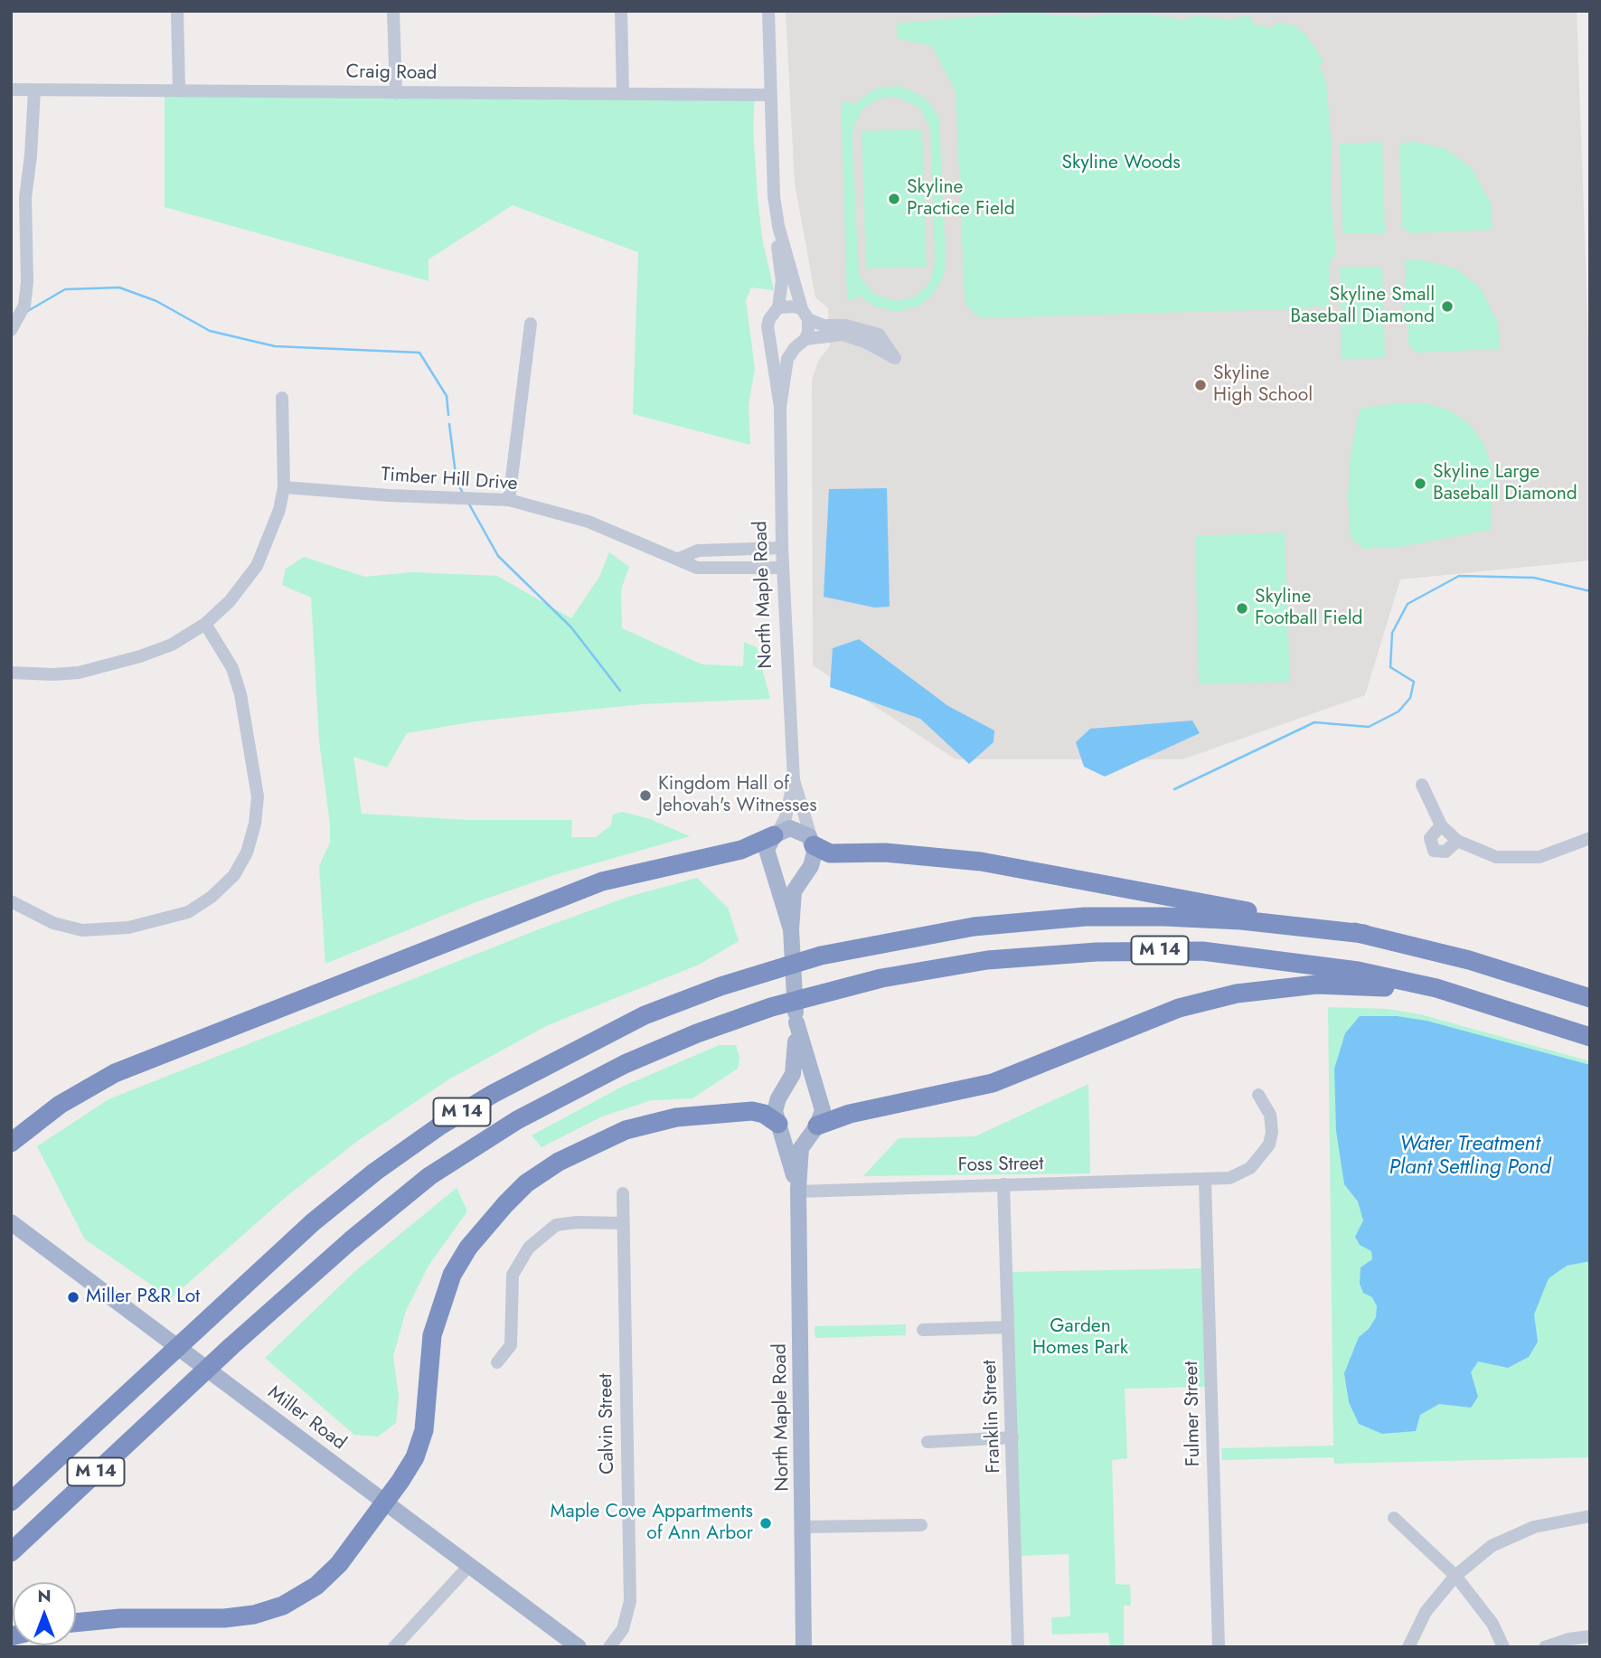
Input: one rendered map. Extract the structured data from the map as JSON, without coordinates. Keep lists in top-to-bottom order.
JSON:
{
  "streets": {
    "highway": ["M 14"],
    "main road": ["North Maple Road", "Miller Road"],
    "street": [
      "Craig Road",
      "Timber Hill Drive",
      "Foss Street",
      "Fulmer Street",
      "Franklin Street",
      "Calvin Street"
    ]
  },
  "crossings": [
    ["Timber Hill Drive", "North Maple Road"],
    ["North Maple Road", "Foss Street"],
    ["Foss Street", "Fulmer Street"],
    ["Foss Street", "Franklin Street"]
  ],
  "water": ["Water Treatment Plant Settling Pond"],
  "parks": ["Skyline Woods", "Garden Homes Park"],
  "places": [
    "Skyline Practice Field",
    "Skyline Small Baseball Diamond",
    "Skyline High School",
    "Skyline Large Baseball Diamond",
    "Skyline Football Field",
    "Kingdom Hall of Jehovah's Witnesses",
    "Miller P&R Lot",
    "Maple Cove Appartments of Ann Arbor"
  ],
  "north": "top"
}
